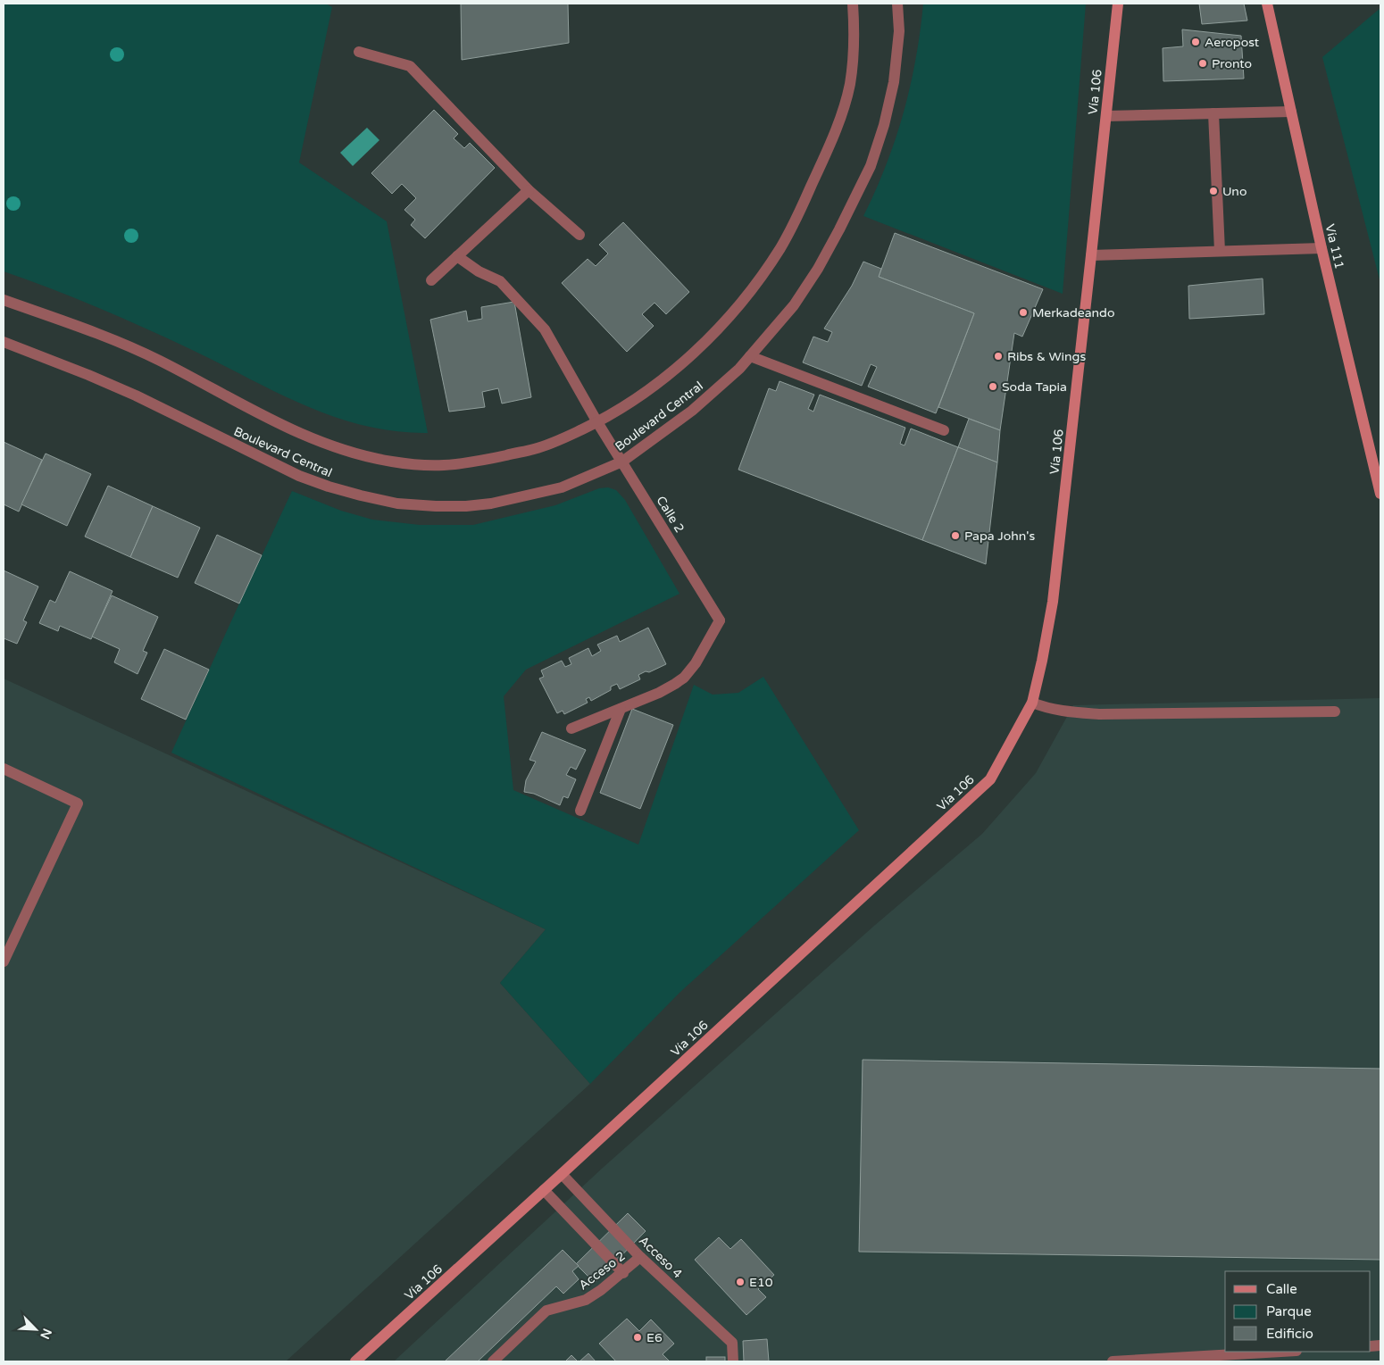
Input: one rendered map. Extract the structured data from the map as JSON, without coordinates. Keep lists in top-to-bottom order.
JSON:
{
  "streets": {
    "main road": ["Vía 106", "Vía 111"],
    "street": [
      "Boulevard Central",
      "Calle 2",
      "Acceso 4",
      "Acceso 2"
    ]
  },
  "crossings": [
    ["Vía 106", "Acceso 4"],
    ["Boulevard Central", "Calle 2"],
    ["Acceso 4", "Acceso 2"]
  ],
  "places": [
    "Aeropost",
    "Pronto",
    "Uno",
    "Merkadeando",
    "Ribs & Wings",
    "Soda Tapia",
    "Papa John's",
    "E10",
    "E6"
  ],
  "legend": ["Calle", "Parque", "Edificio"],
  "north": "bottom right"
}
